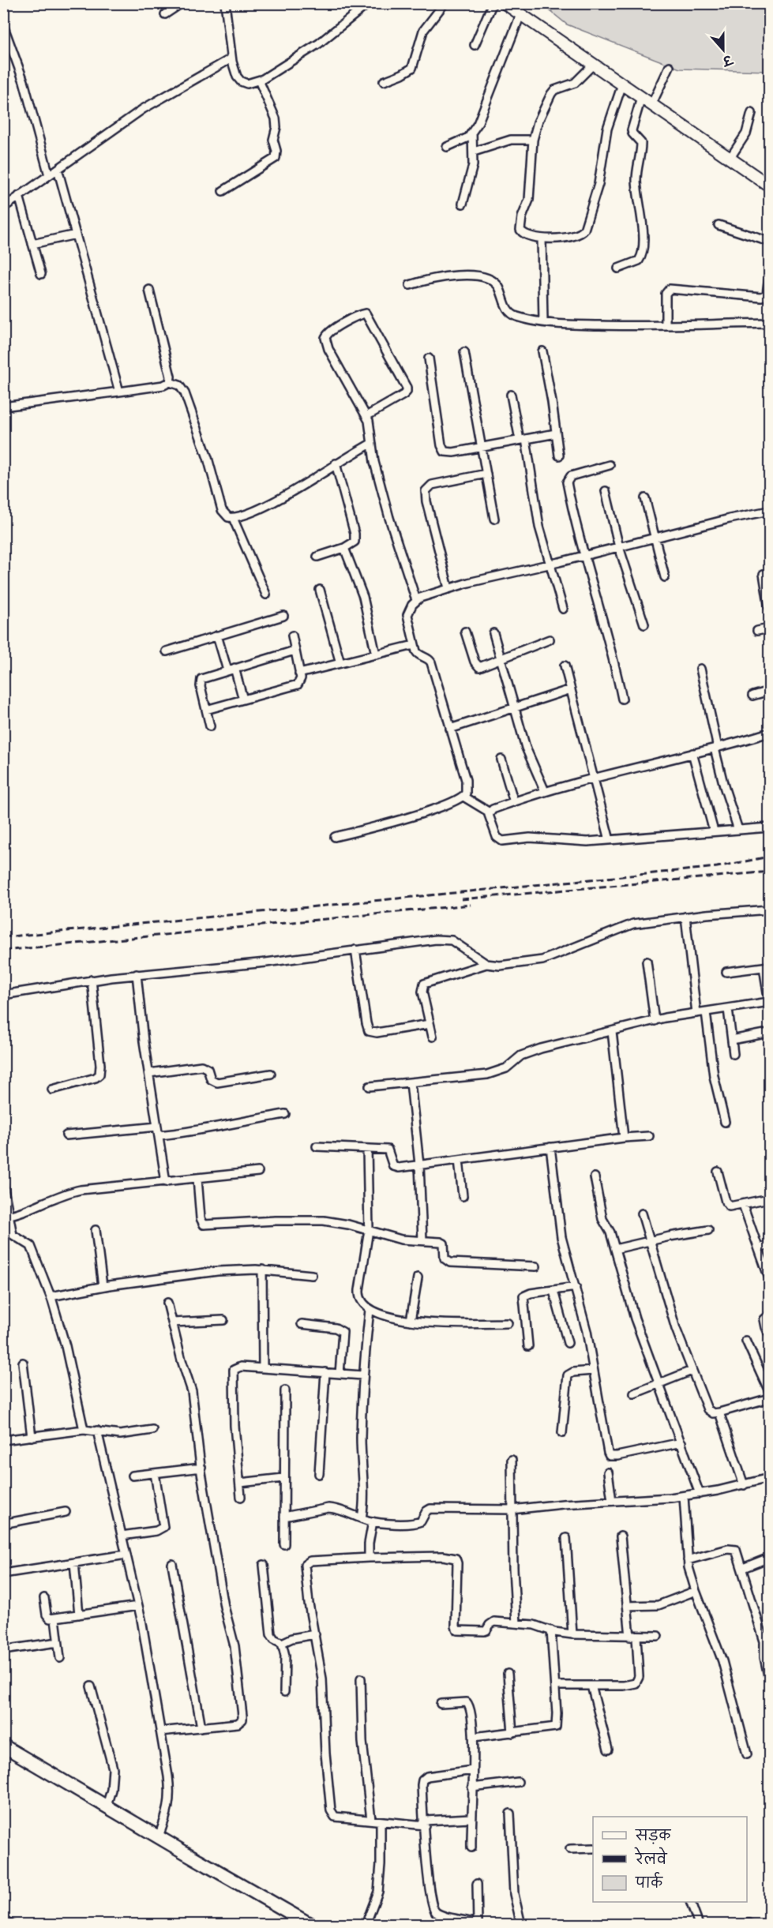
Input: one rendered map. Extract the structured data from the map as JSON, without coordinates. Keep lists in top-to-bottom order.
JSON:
{
  "legend": ["सड़क", "रेलवे", "पार्क"],
  "north": "bottom"
}
